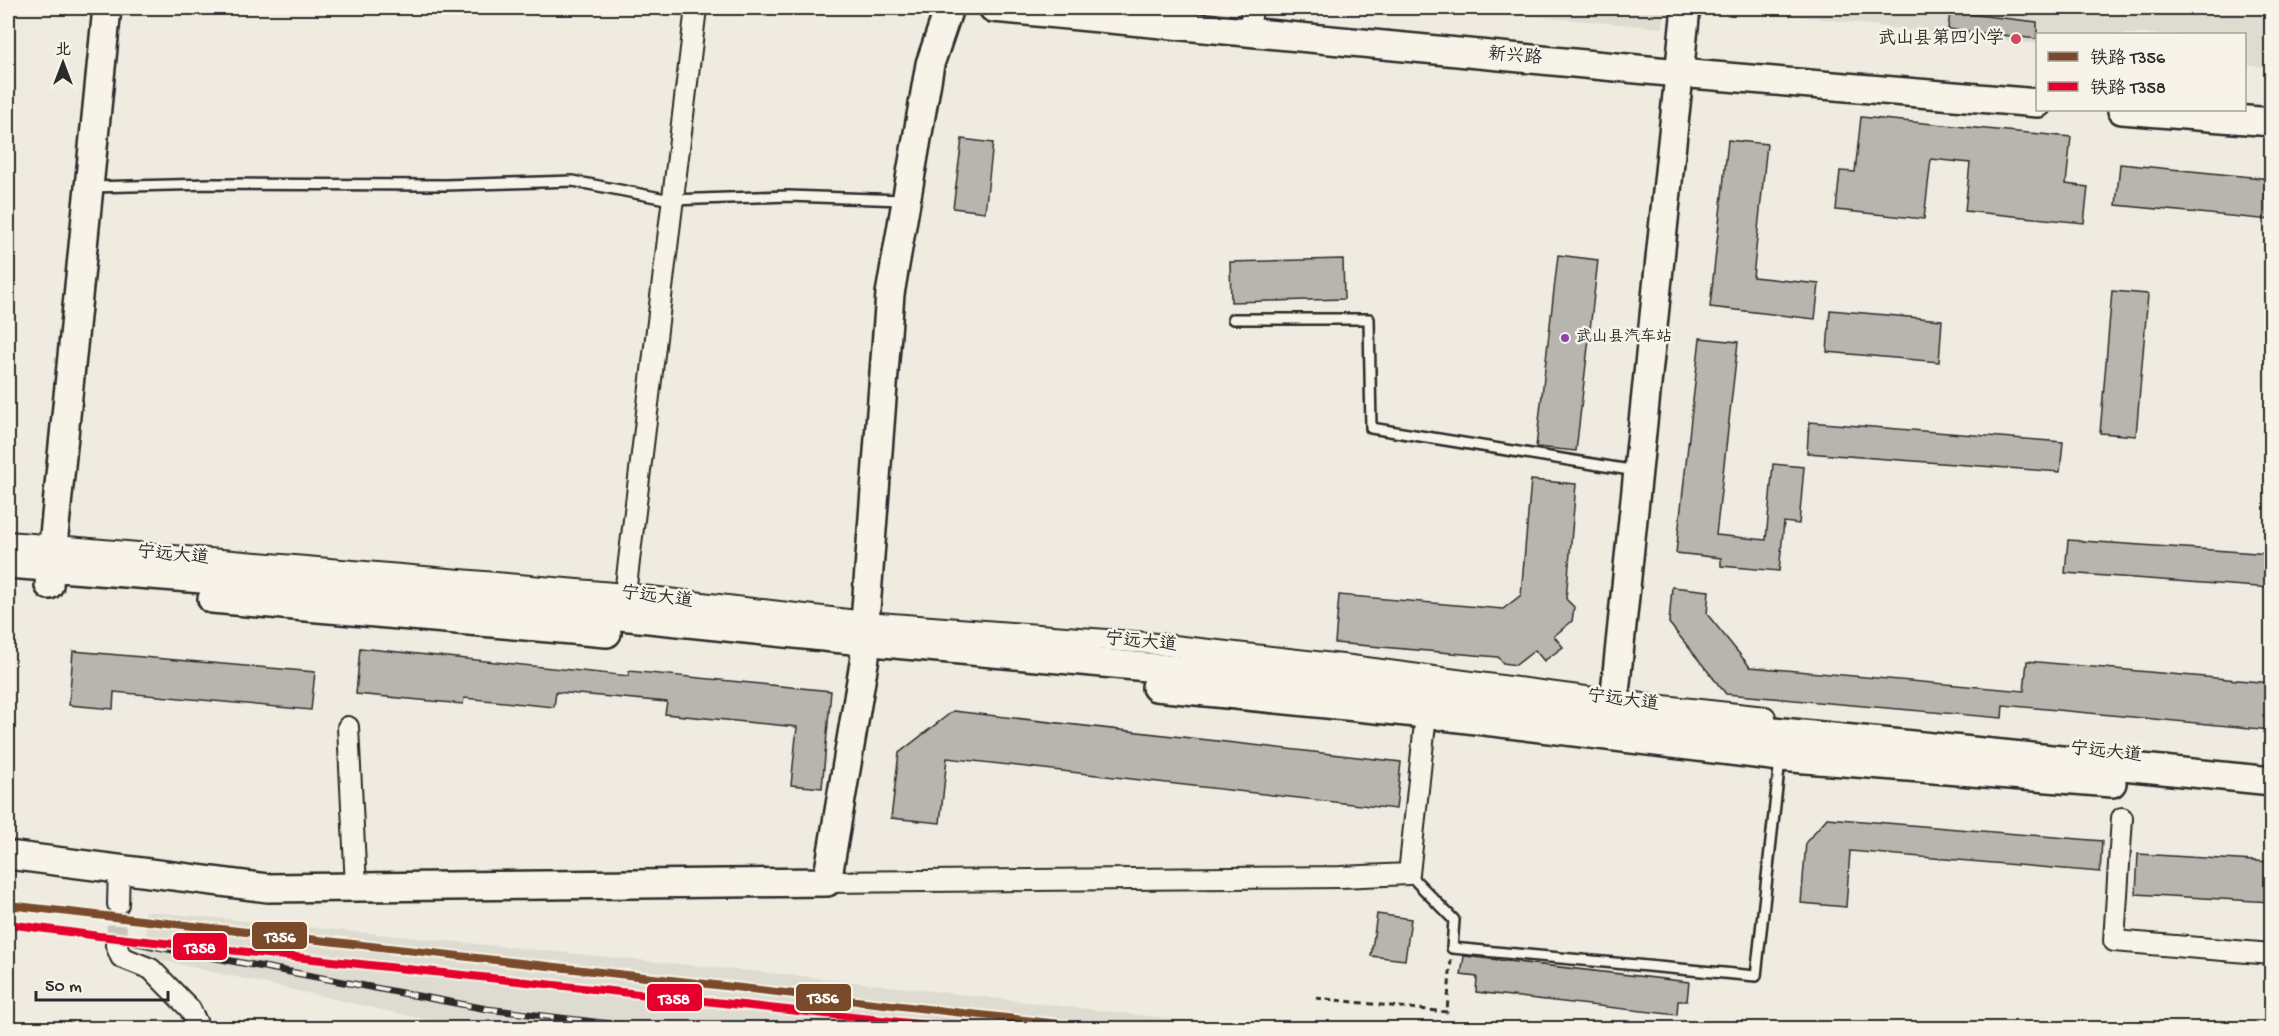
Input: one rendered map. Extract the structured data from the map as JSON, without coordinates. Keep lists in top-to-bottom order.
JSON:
{
  "streets": {
    "main road": ["新兴路", "宁远大道"]
  },
  "places": ["武山县第四小学", "武山县汽车站"],
  "lines": ["rail line T356", "rail line T358"],
  "legend": ["铁路 T356", "铁路 T358"],
  "scale_bar": "50 m",
  "north": "top"
}
